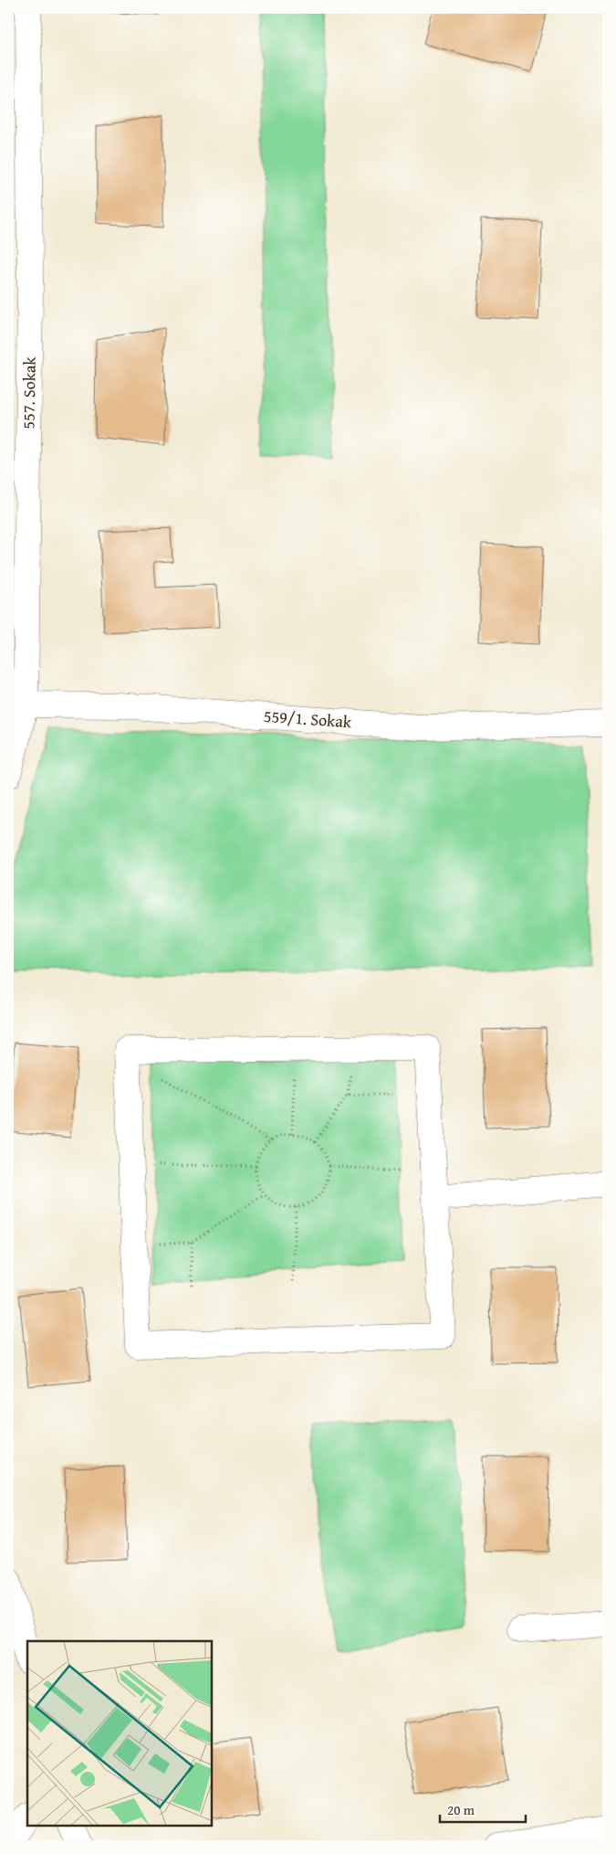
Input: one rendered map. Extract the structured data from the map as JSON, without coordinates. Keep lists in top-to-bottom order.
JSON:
{
  "streets": {
    "street": ["557. Sokak", "559/1. Sokak"]
  },
  "crossings": [
    ["557. Sokak", "559/1. Sokak"]
  ],
  "scale_bar": "20 m"
}
